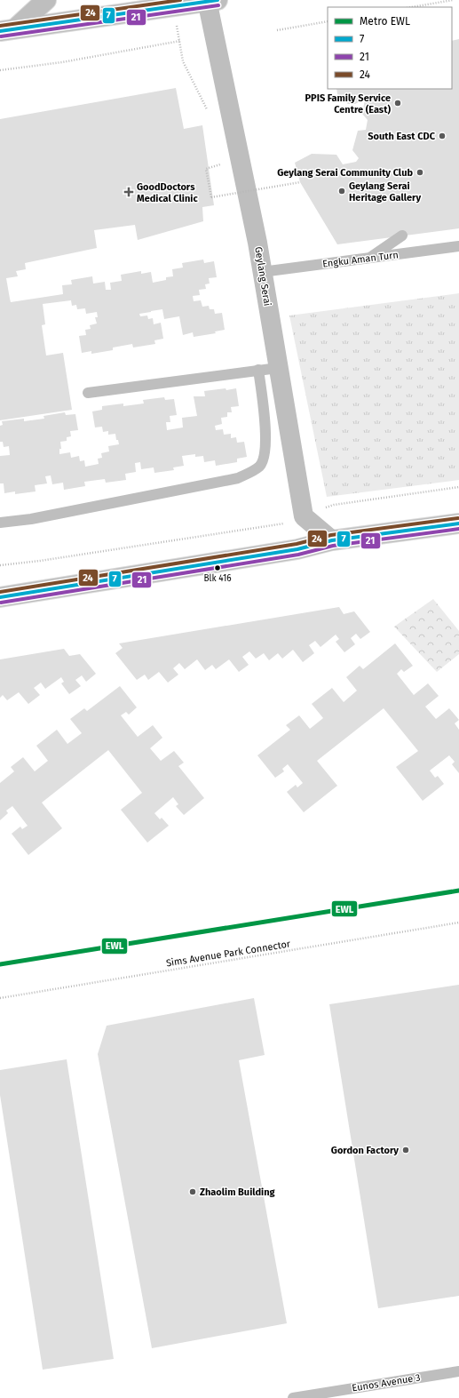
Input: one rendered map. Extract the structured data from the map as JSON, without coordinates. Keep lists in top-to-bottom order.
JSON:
{
  "streets": {
    "main road": ["Geylang Serai"],
    "lane": ["Engku Aman Turn", "Eunos Avenue 3"],
    "path": ["Sims Avenue Park Connector"]
  },
  "crossings": [
    ["Engku Aman Turn", "Geylang Serai"]
  ],
  "places": {
    "other": [
      "PPIS Family Service Centre (East)",
      "South East CDC",
      "Geylang Serai Community Club",
      "Geylang Serai Heritage Gallery",
      "Blk 416",
      "Gordon Factory",
      "Zhaolim Building"
    ],
    "health": ["GoodDoctors Medical Clinic"]
  },
  "lines": [
    "transit line 7",
    "transit line 24",
    "transit line 21",
    "metro line EWL"
  ],
  "legend": [
    "Metro EWL",
    "7",
    "21",
    "24"
  ]
}
